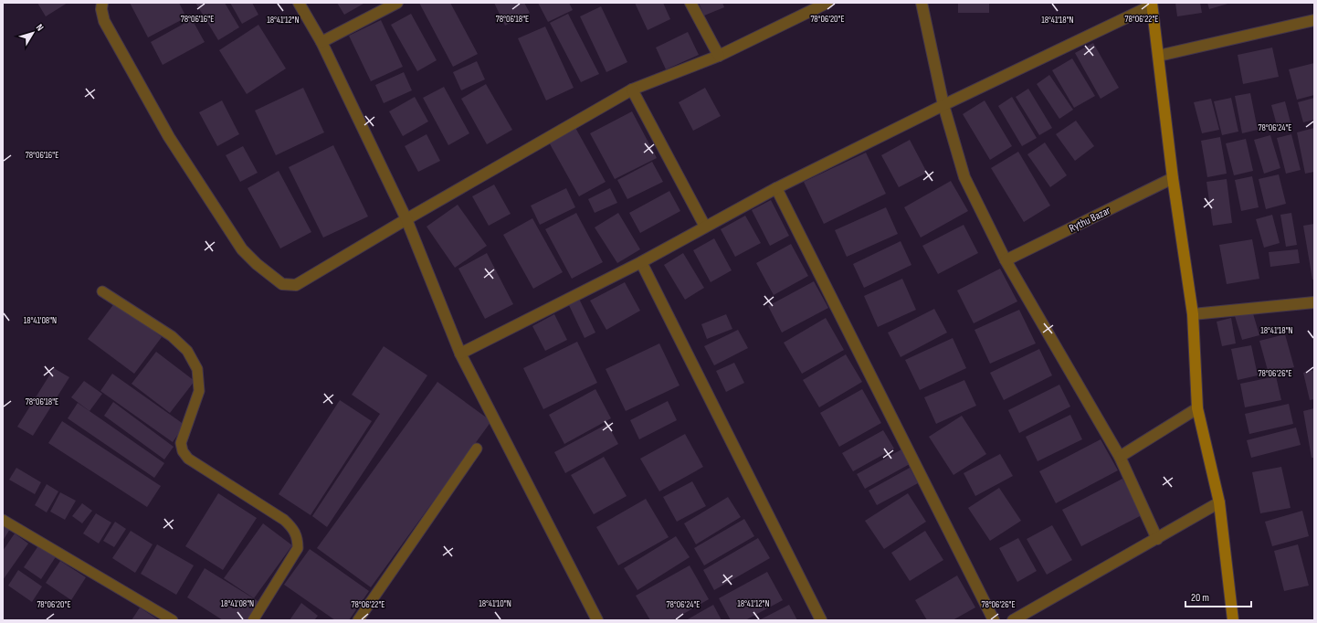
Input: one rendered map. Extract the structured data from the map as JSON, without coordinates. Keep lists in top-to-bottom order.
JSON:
{
  "streets": {
    "street": ["Rythu Bazar"]
  },
  "scale_bar": "20 m",
  "north": "top right",
  "coordinates": [
    "78°06'16\"E",
    "78°06'18\"E",
    "78°06'20\"E",
    "78°06'22\"E",
    "18°41'12\"N",
    "18°41'18\"N",
    "78°06'24\"E",
    "18°41'08\"N",
    "78°06'26\"E",
    "18°41'10\"N"
  ]
}
